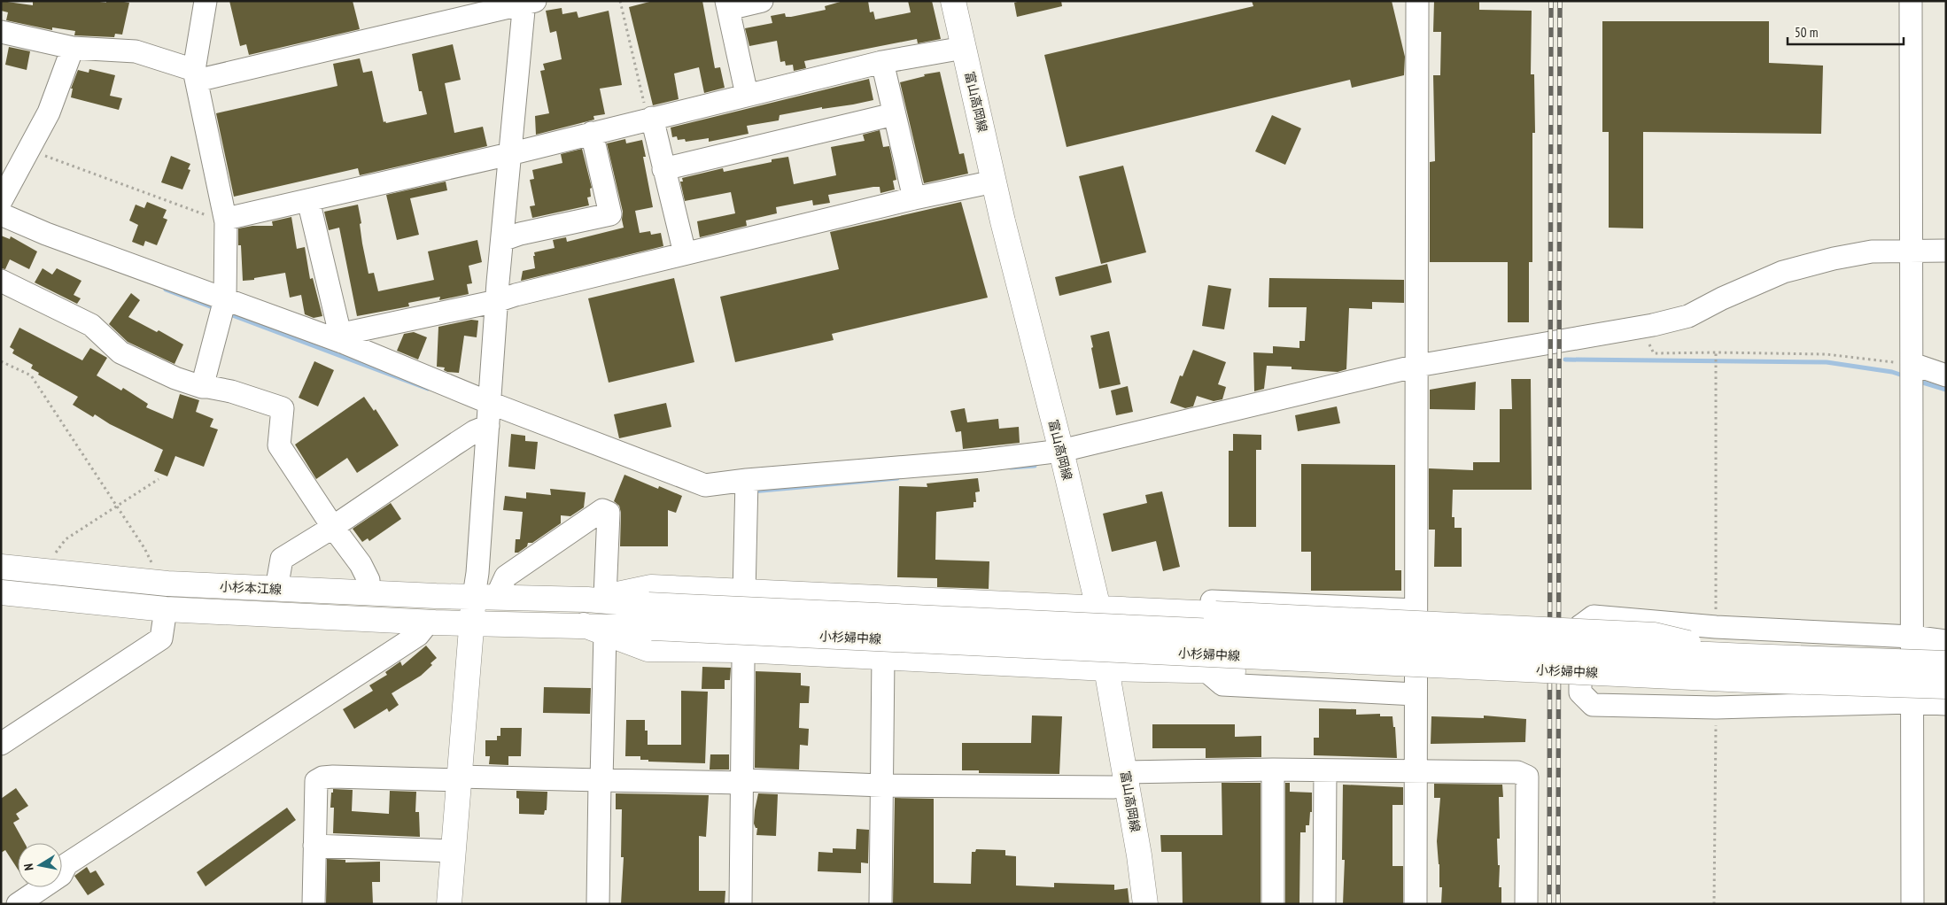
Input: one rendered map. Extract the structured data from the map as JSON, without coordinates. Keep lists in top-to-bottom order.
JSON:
{
  "streets": {
    "main road": ["富山高岡線", "小杉本江線", "小杉婦中線"]
  },
  "crossings": [
    ["小杉本江線", "小杉婦中線"]
  ],
  "scale_bar": "50 m",
  "north": "left"
}
